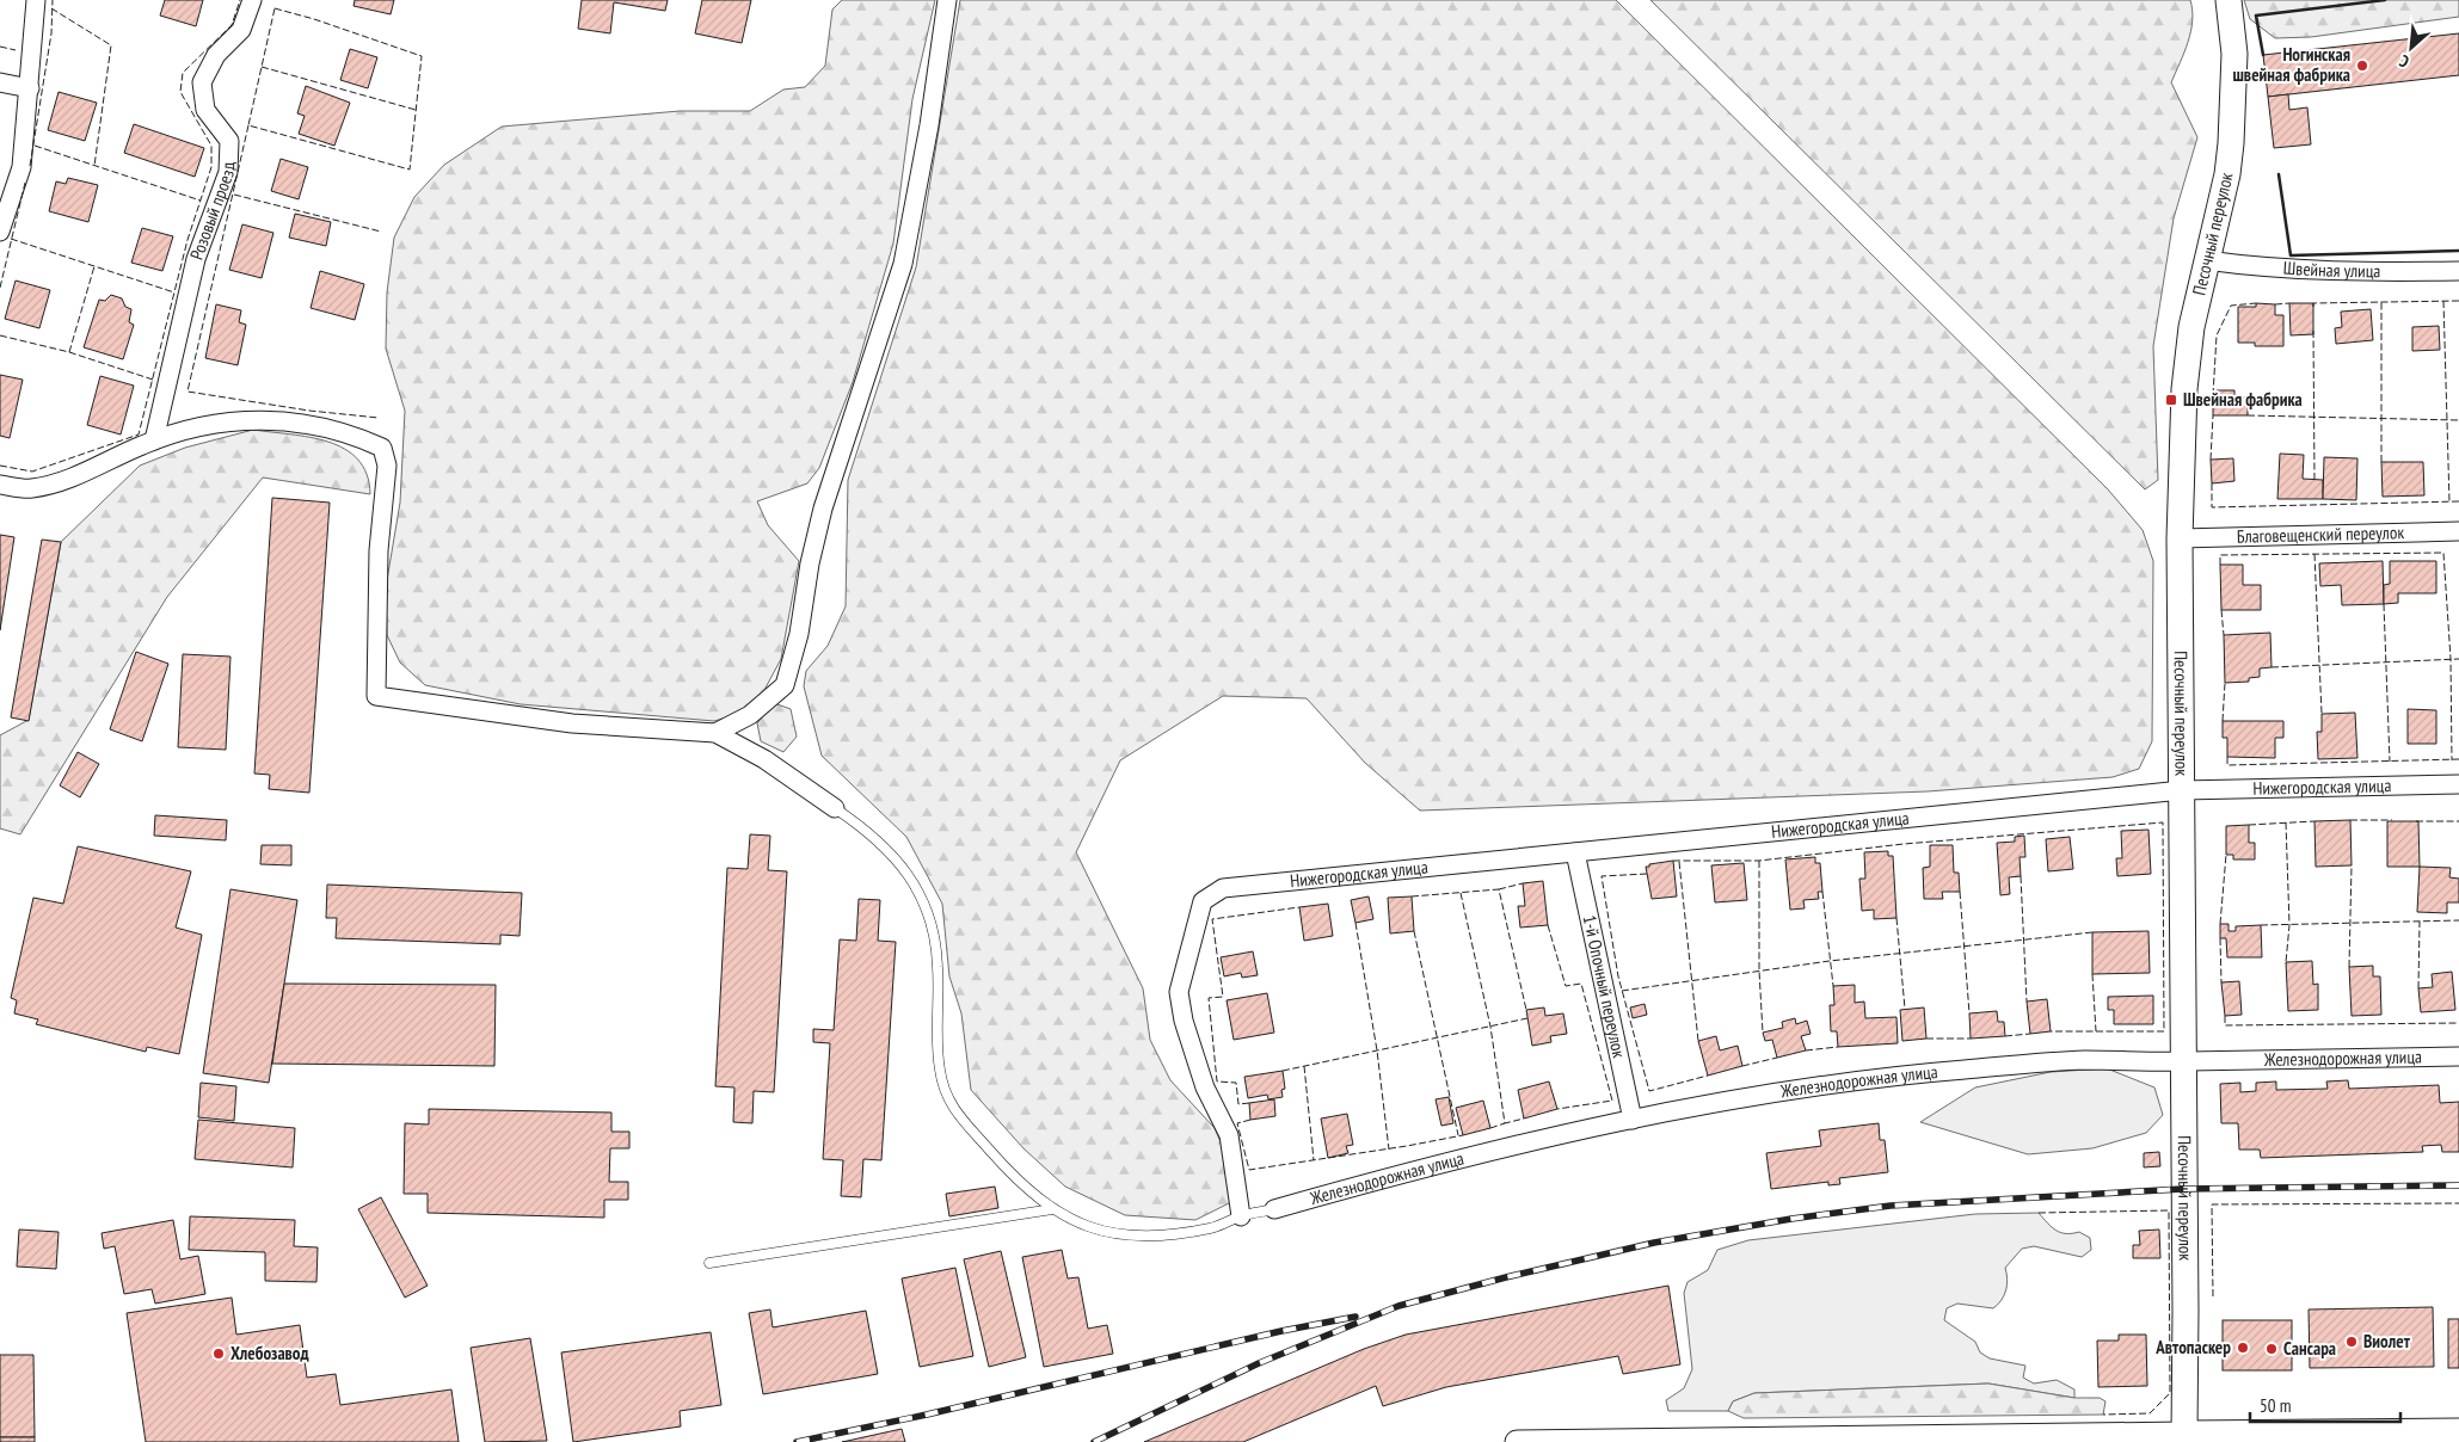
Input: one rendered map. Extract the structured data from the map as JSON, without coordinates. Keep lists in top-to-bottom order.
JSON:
{
  "streets": {
    "main road": ["Песочный переулок"],
    "street": [
      "Розовый проезд",
      "Швейная улица",
      "Благовещенский переулок",
      "Нижегородская улица",
      "1-й Опочный переулок",
      "Железнодорожная улица"
    ]
  },
  "crossings": [
    ["Песочный переулок", "Швейная улица"],
    ["Песочный переулок", "Благовещенский переулок"],
    ["Песочный переулок", "Нижегородская улица"],
    ["Песочный переулок", "Железнодорожная улица"],
    ["Нижегородская улица", "1-й Опочный переулок"],
    ["1-й Опочный переулок", "Железнодорожная улица"]
  ],
  "places": {
    "other": [
      "Ногинская швейная фабрика",
      "Виолет",
      "Автопаскер",
      "Сансара",
      "Хлебозавод"
    ],
    "transit": ["Швейная фабрика"]
  },
  "scale_bar": "50 m",
  "north": "bottom left"
}
